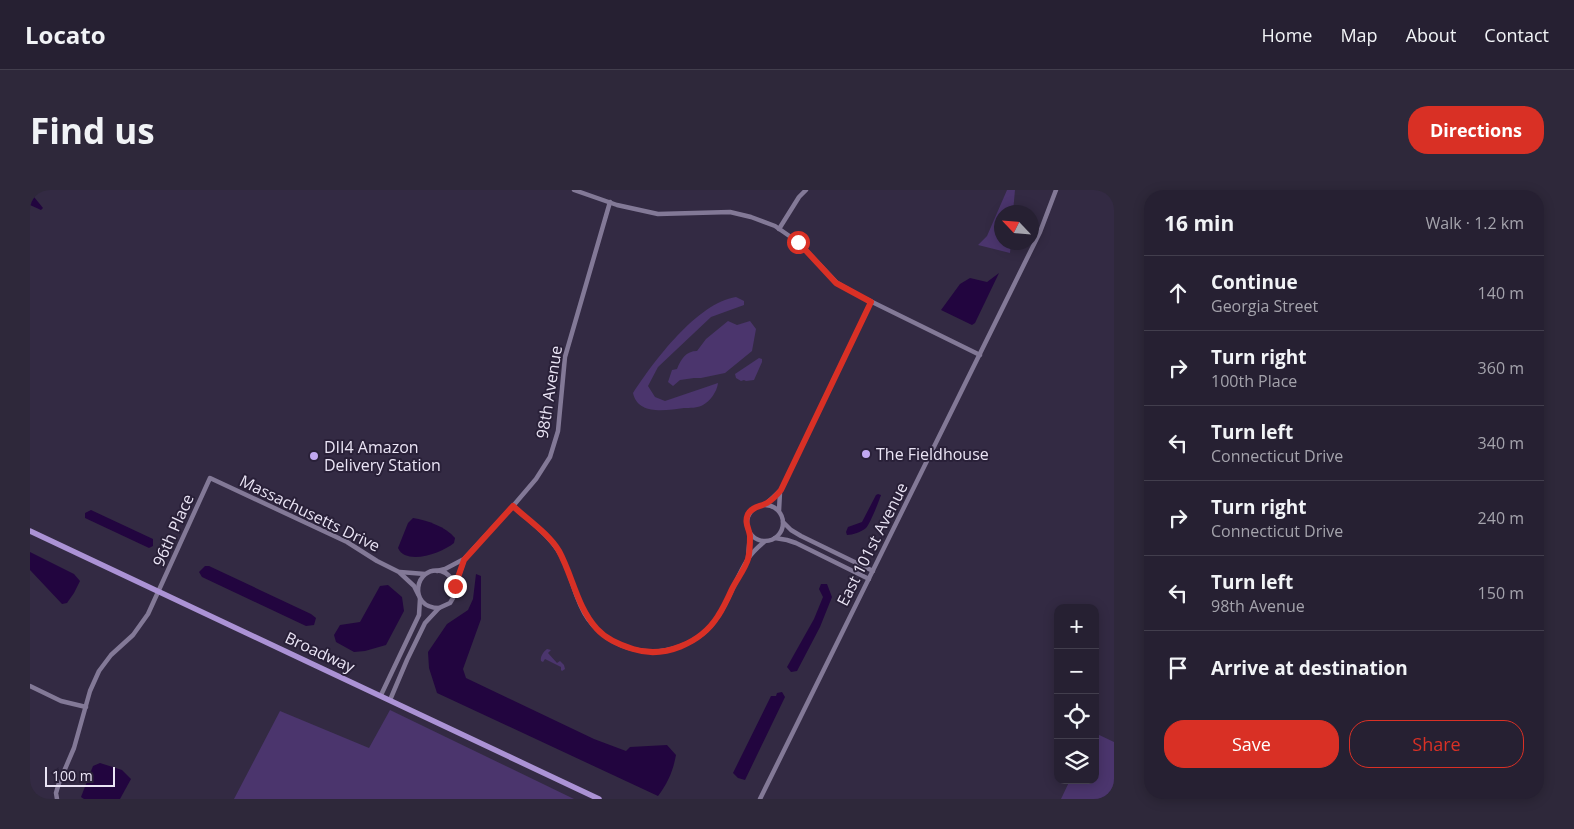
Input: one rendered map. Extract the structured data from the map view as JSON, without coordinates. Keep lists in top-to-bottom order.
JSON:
{
  "streets": {
    "main road": ["Broadway"],
    "street": [
      "98th Avenue",
      "Massachusetts Drive",
      "96th Place",
      "East 101st Avenue"
    ]
  },
  "crossings": [
    ["98th Avenue", "Massachusetts Drive"],
    ["98th Avenue", "Broadway"],
    ["Massachusetts Drive", "96th Place"],
    ["96th Place", "Broadway"]
  ],
  "places": ["The Fieldhouse", "DII4 Amazon Delivery Station"],
  "scale_bar": "100 m",
  "north": "top left",
  "page": {
    "header": "Locato",
    "nav": [
      "Home",
      "Map",
      "About",
      "Contact"
    ],
    "buttons": [
      "Directions",
      ["Save", "Share"]
    ],
    "title": "Find us",
    "heading": ["16 min", "Walk · 1.2 km"],
    "list": [
      ["Continue", "Georgia Street", "140 m"],
      ["Turn right", "100th Place", "360 m"],
      ["Turn left", "Connecticut Drive", "340 m"],
      ["Turn right", "Connecticut Drive", "240 m"],
      ["Turn left", "98th Avenue", "150 m"],
      "Arrive at destination"
    ],
    "map_buttons": ["+", "−"],
    "scale": "100 m"
  }
}
